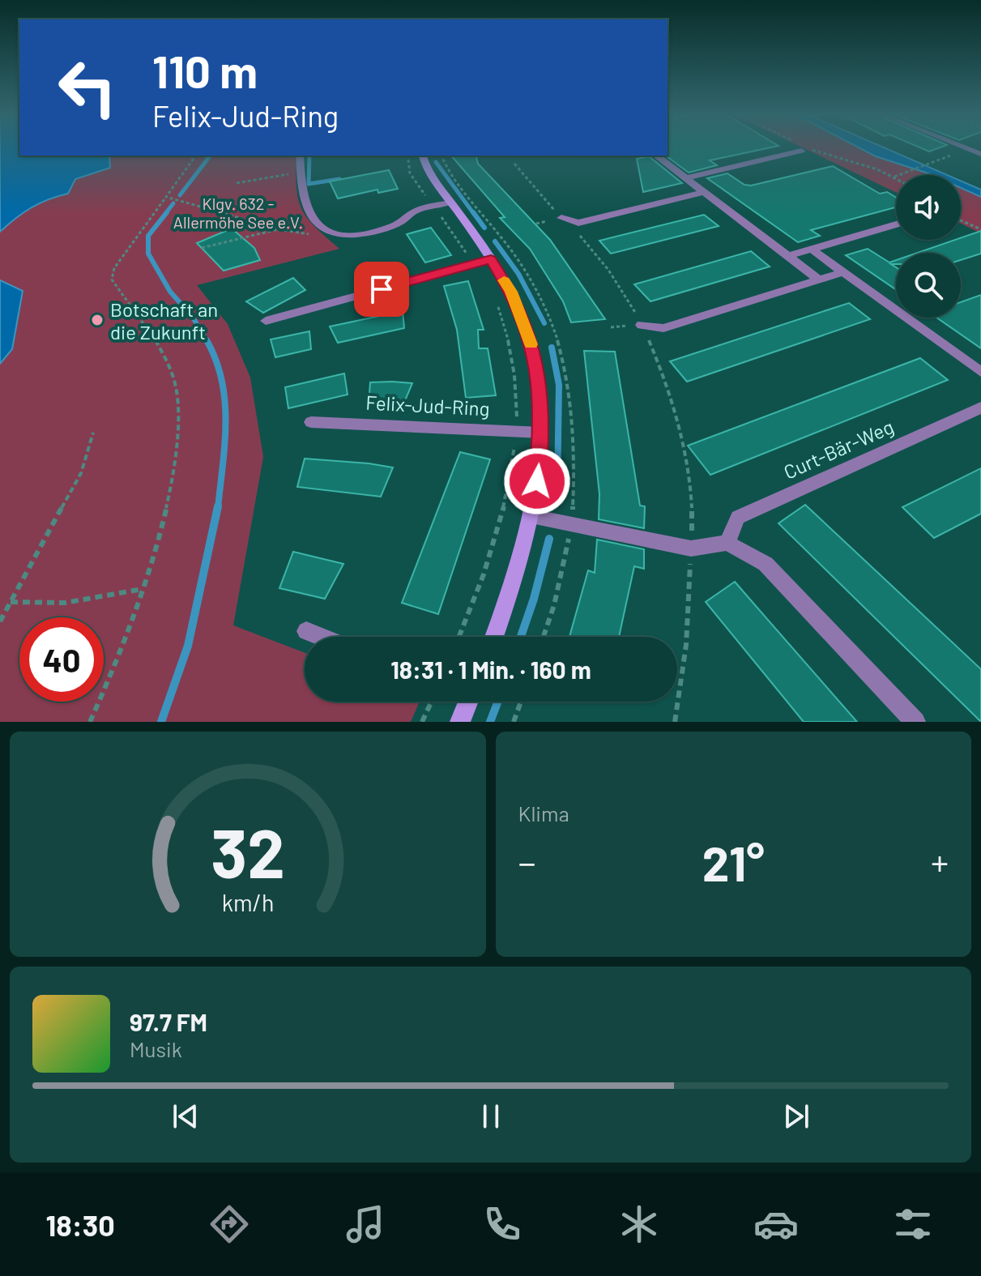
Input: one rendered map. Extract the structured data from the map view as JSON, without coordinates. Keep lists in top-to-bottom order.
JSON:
{
  "streets": {
    "street": ["Felix-Jud-Ring", "Curt-Bär-Weg"]
  },
  "parks": ["Klgv. 632 - Allermöhe See e.V."],
  "places": ["Botschaft an die Zukunft"],
  "page": {
    "turn": ["110 m", "Felix-Jud-Ring"],
    "limit": "40",
    "trip": "18:31 · 1 Min. · 160 m",
    "tile": "Klima",
    "heat": ["−", "21°", "+"],
    "song": ["97.7 FM", "Musik"],
    "tabs": "18:30",
    "gauge": ["32", "km/h"]
  }
}
